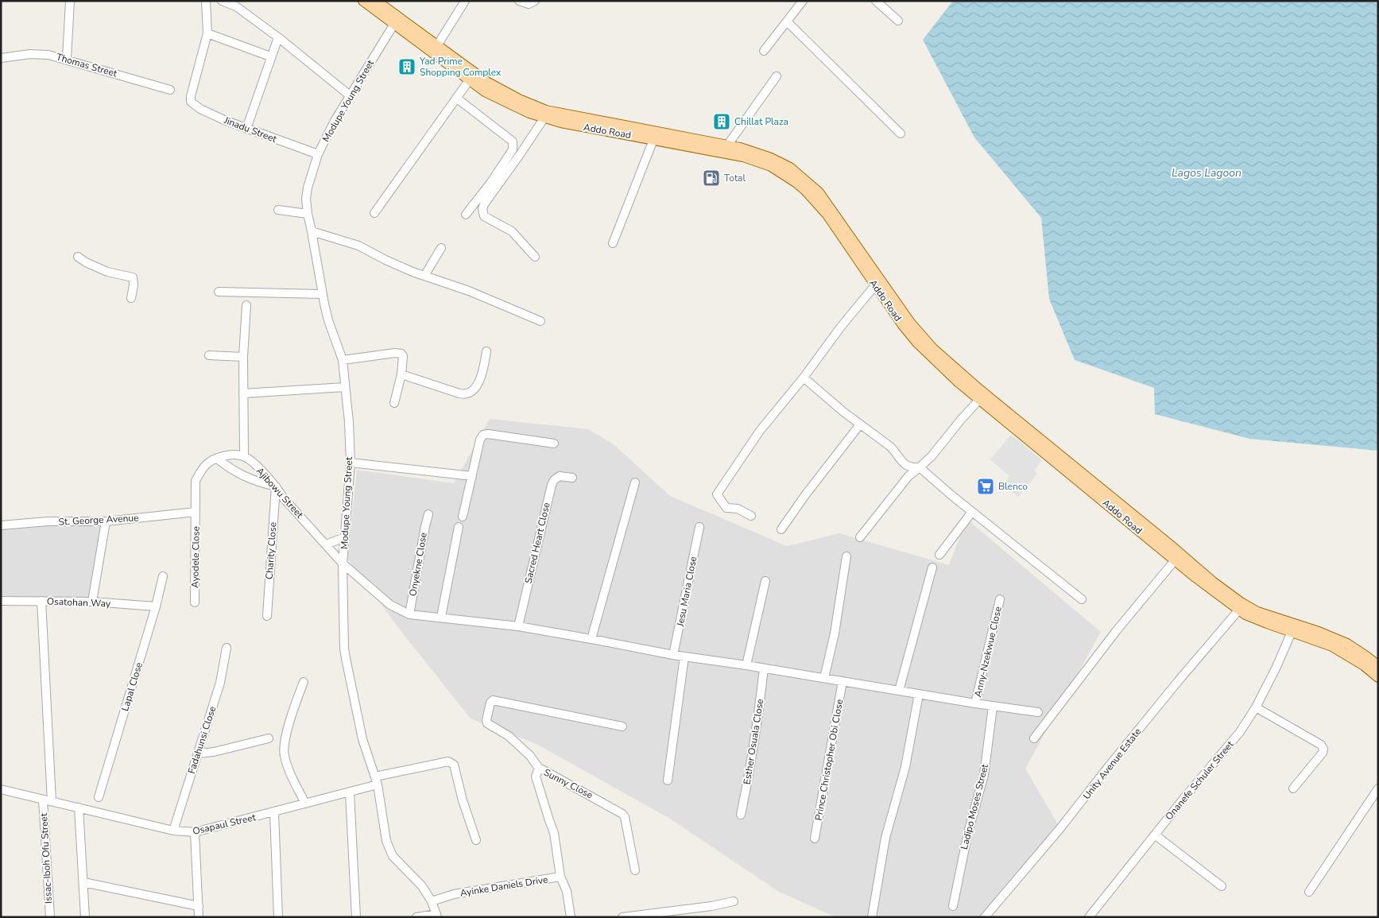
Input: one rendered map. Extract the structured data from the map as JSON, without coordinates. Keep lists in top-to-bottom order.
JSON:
{
  "streets": {
    "main road": ["Addo Road"],
    "street": [
      "Thomas Street",
      "Modupe Young Street",
      "Jinadu Street",
      "Ajibowu Street",
      "St. George Avenue",
      "Sacred Heart Close",
      "Charity Close",
      "Ayodele Close",
      "Onyekne Close",
      "Jesu Maria Close",
      "Osatohan Way",
      "Anny-Nzekwue Close",
      "Lapal Close",
      "Fadahunsi Close",
      "Esther Osuala Close",
      "Prince Christopher Obi Close",
      "Unity Avenue Estate",
      "Onanefe Schuler Street",
      "Sunny Close",
      "Ladipo Moses Street",
      "Osapaul Street",
      "Issac-Iboh Ofu Street",
      "Ayinke Daniels Drive"
    ]
  },
  "crossings": [
    ["Modupe Young Street", "Jinadu Street"],
    ["Modupe Young Street", "Addo Road"],
    ["Modupe Young Street", "Ajibowu Street"],
    ["Modupe Young Street", "Osapaul Street"],
    ["Modupe Young Street", "Ayinke Daniels Drive"],
    ["Addo Road", "Unity Avenue Estate"],
    ["Addo Road", "Onanefe Schuler Street"],
    ["Ajibowu Street", "Charity Close"],
    ["Ajibowu Street", "Onyekne Close"],
    ["St. George Avenue", "Ayodele Close"],
    ["Osatohan Way", "Lapal Close"],
    ["Fadahunsi Close", "Osapaul Street"],
    ["Sunny Close", "Ayinke Daniels Drive"],
    ["Osapaul Street", "Issac-Iboh Ofu Street"]
  ],
  "water": ["Lagos Lagoon"],
  "places": {
    "building": ["Yad Prime Shopping Complex", "Chillat Plaza"],
    "fuel station": ["Total"],
    "supermarket": ["Blenco"]
  }
}
